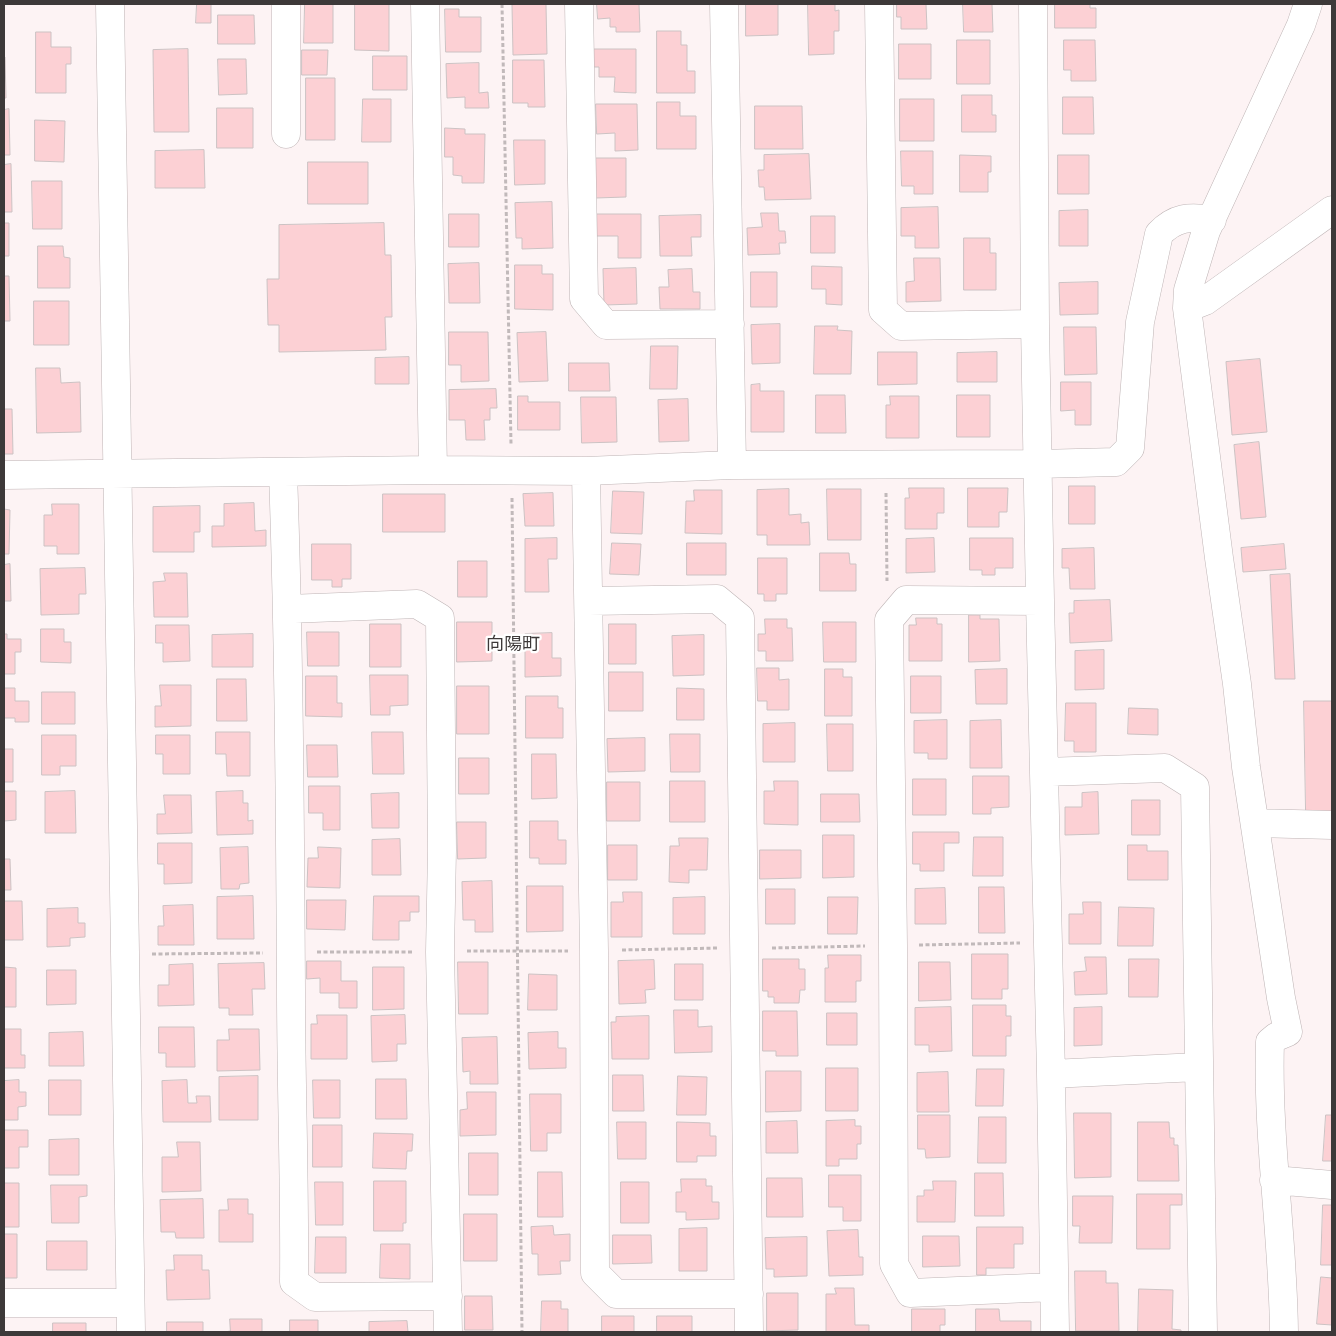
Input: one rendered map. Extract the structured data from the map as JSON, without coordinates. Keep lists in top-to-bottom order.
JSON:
{
  "districts": ["向陽町"]
}
